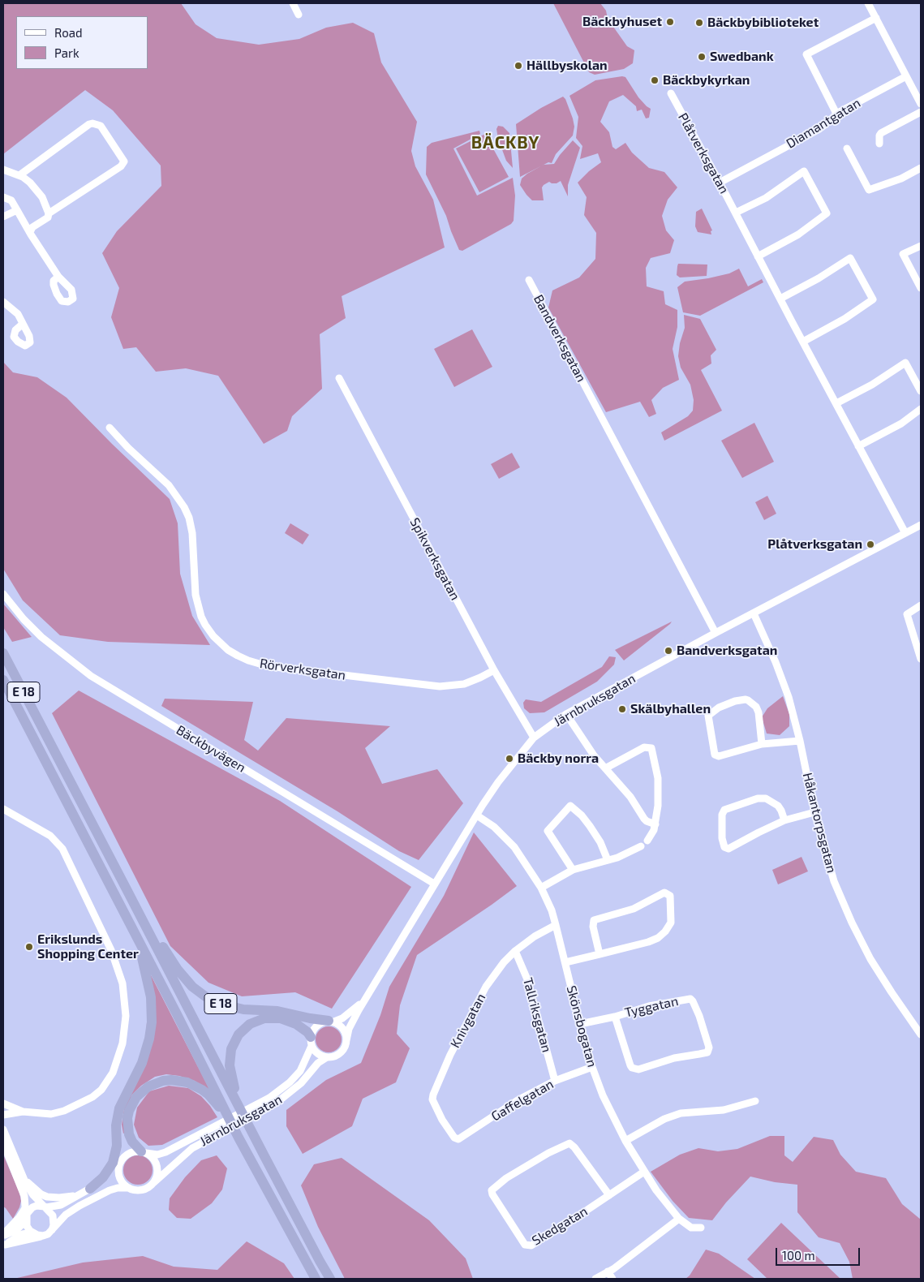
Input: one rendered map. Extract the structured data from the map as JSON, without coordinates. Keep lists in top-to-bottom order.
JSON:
{
  "streets": {
    "highway": ["E 18"],
    "street": [
      "Diamantgatan",
      "Plåtverksgatan",
      "Bandverksgatan",
      "Spikverksgatan",
      "Rörverksgatan",
      "Järnbruksgatan",
      "Bäckbyvägen",
      "Håkantorpsgatan",
      "Tyggatan",
      "Tallriksgatan",
      "Knivgatan",
      "Skönsbogatan",
      "Gaffelgatan",
      "Skedgatan"
    ]
  },
  "crossings": [
    ["Diamantgatan", "Plåtverksgatan"],
    ["Plåtverksgatan", "Järnbruksgatan"],
    ["Bandverksgatan", "Järnbruksgatan"],
    ["Spikverksgatan", "Rörverksgatan"],
    ["Spikverksgatan", "Järnbruksgatan"],
    ["E 18", "Järnbruksgatan"],
    ["Järnbruksgatan", "Bäckbyvägen"],
    ["Järnbruksgatan", "Håkantorpsgatan"],
    ["Järnbruksgatan", "Skönsbogatan"],
    ["Tyggatan", "Skönsbogatan"],
    ["Tallriksgatan", "Knivgatan"],
    ["Tallriksgatan", "Gaffelgatan"],
    ["Knivgatan", "Skönsbogatan"],
    ["Knivgatan", "Gaffelgatan"],
    ["Skönsbogatan", "Gaffelgatan"],
    ["Skönsbogatan", "Skedgatan"]
  ],
  "districts": ["BÄCKBY"],
  "places": [
    "Bäckbyhuset",
    "Bäckbybiblioteket",
    "Swedbank",
    "Hällbyskolan",
    "Bäckbykyrkan",
    "Plåtverksgatan",
    "Bandverksgatan",
    "Skälbyhallen",
    "Bäckby norra",
    "Erikslunds Shopping Center"
  ],
  "legend": ["Road", "Park"],
  "scale_bar": "100 m"
}
